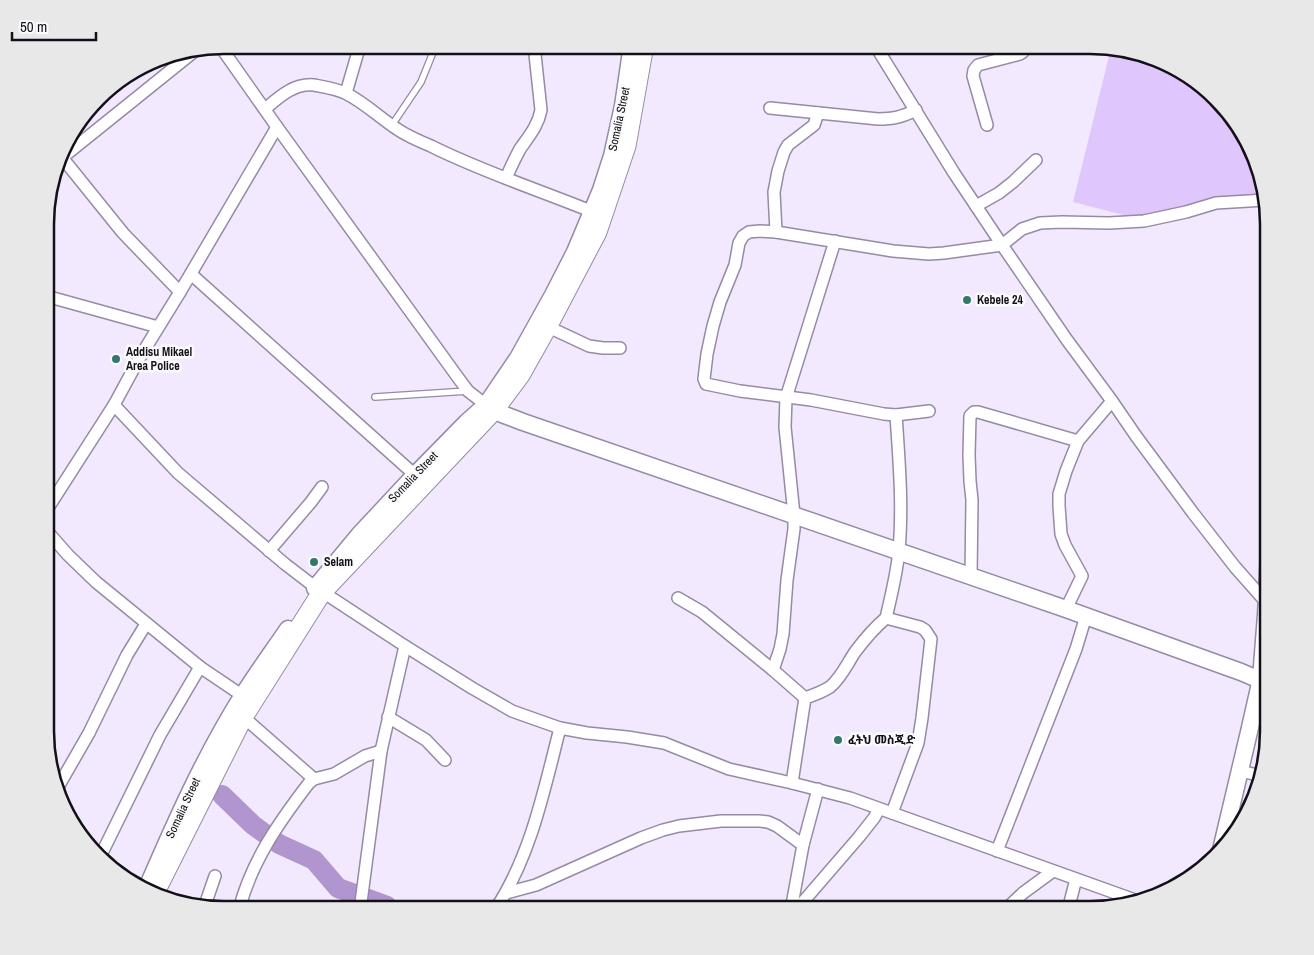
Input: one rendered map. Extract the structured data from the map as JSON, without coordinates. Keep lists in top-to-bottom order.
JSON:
{
  "streets": {
    "main road": ["Somalia Street"]
  },
  "places": [
    "Kebele 24",
    "Addisu Mikael Area Police",
    "Selam",
    "ፈትህ መስጂድ"
  ],
  "scale_bar": "50 m"
}
